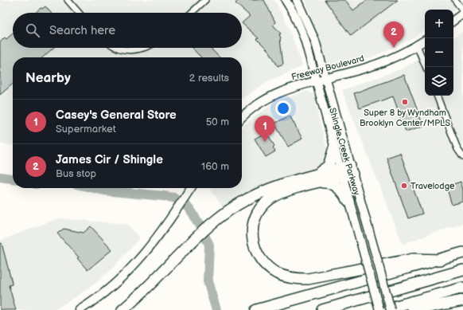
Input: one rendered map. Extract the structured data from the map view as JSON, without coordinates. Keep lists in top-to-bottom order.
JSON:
{
  "streets": {
    "street": ["Freeway Boulevard", "Shingle Creek Parkway"]
  },
  "crossings": [
    ["Freeway Boulevard", "Shingle Creek Parkway"]
  ],
  "places": ["Super 8 by Wyndham Brooklyn Center/MPLS", "Travelodge"],
  "page": {
    "map_buttons": ["+", "−"],
    "search": "Search here",
    "pins": ["2", "1"],
    "heading": ["Nearby", "2 results"],
    "list": [
      {
        "mark": "1",
        "name": "Casey's General Store",
        "note": "Supermarket",
        "value": "50 m"
      },
      {
        "mark": "2",
        "name": "James Cir / Shingle",
        "note": "Bus stop",
        "value": "160 m"
      }
    ]
  }
}
